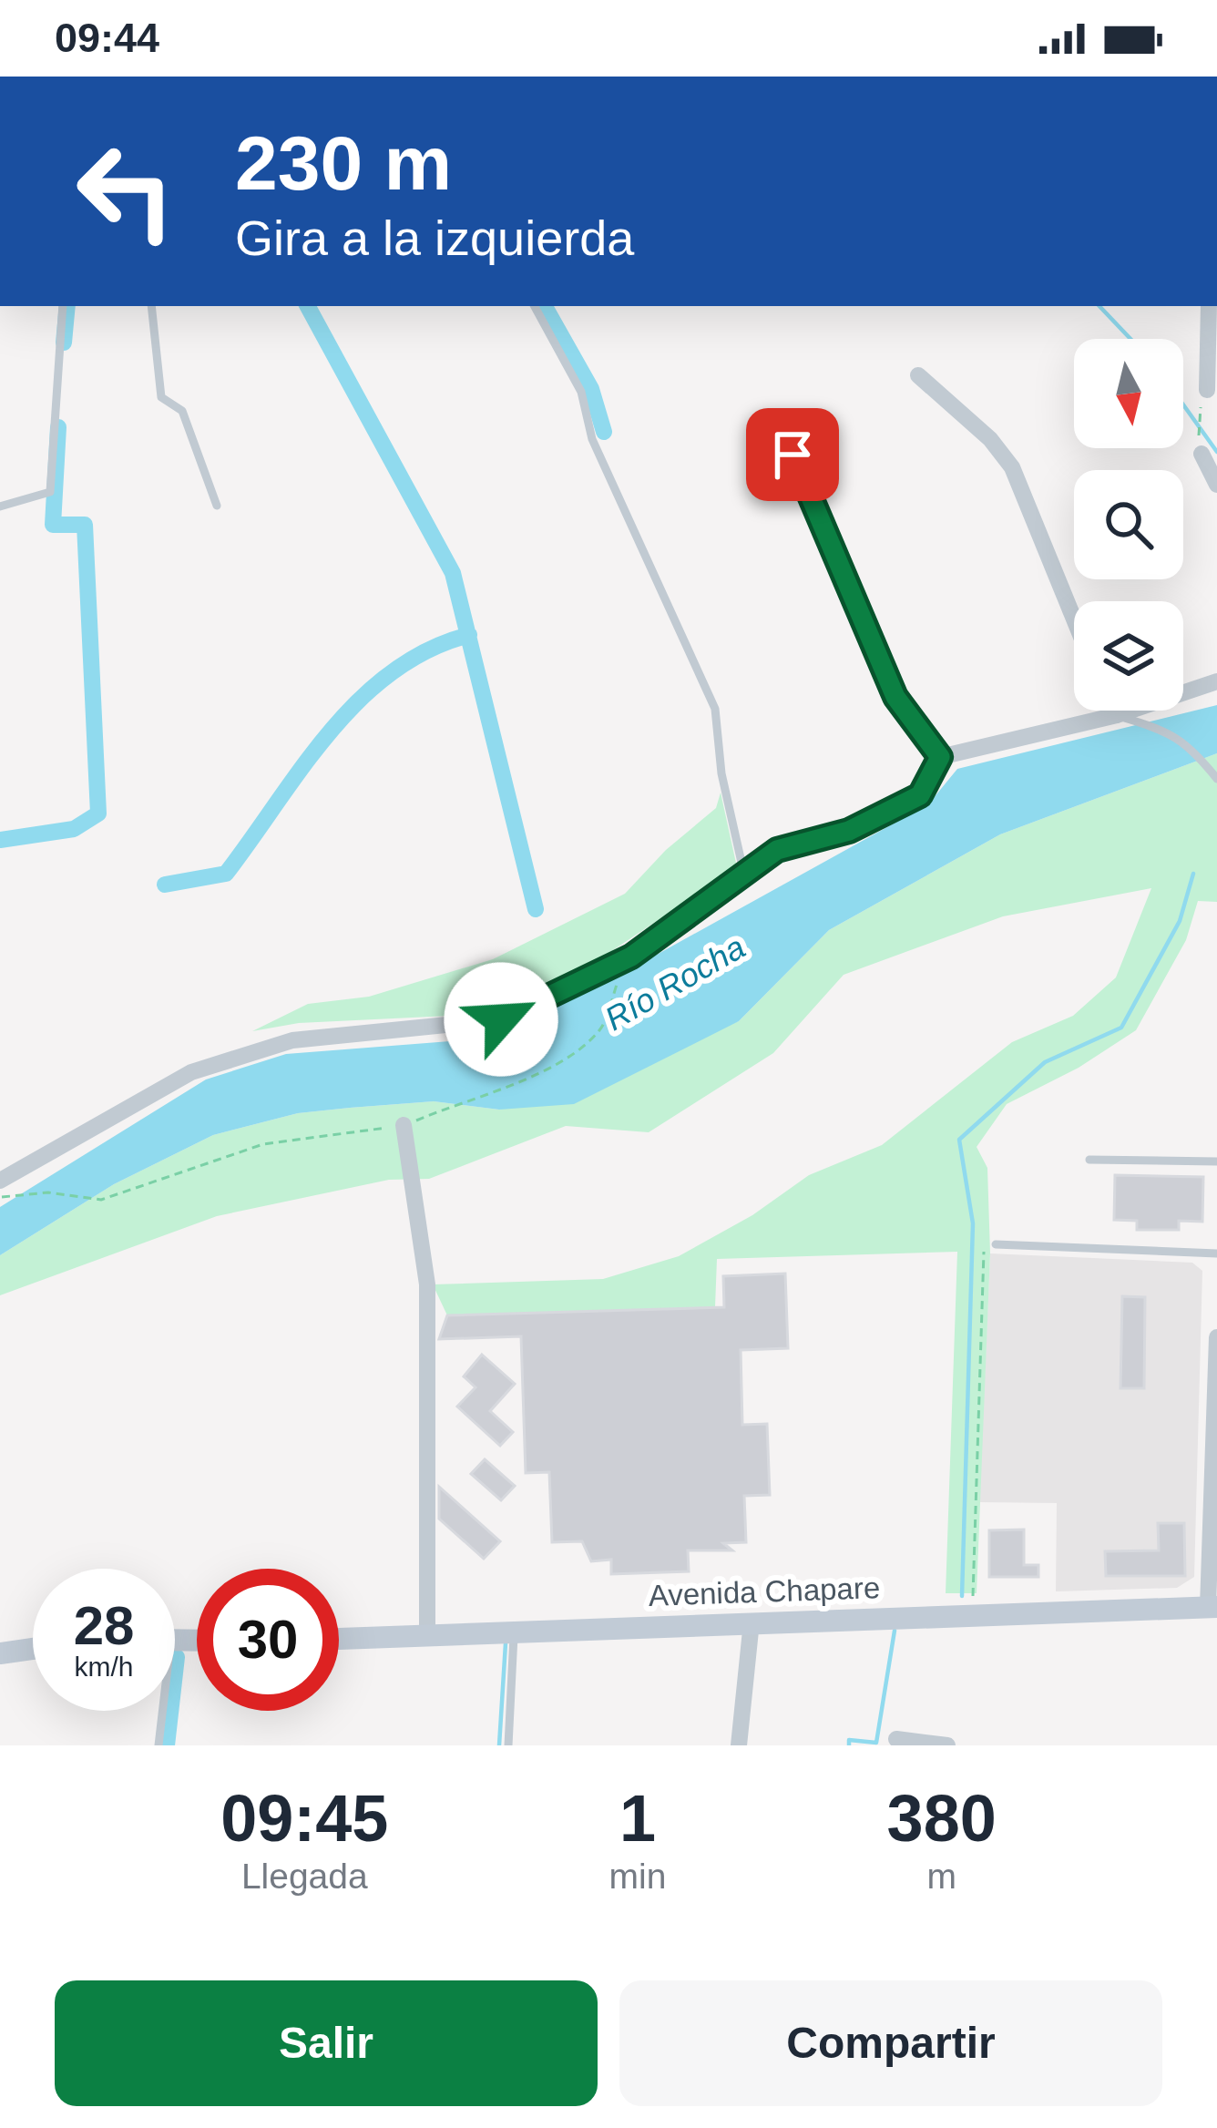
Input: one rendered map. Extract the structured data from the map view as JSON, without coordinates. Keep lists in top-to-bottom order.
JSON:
{
  "streets": {
    "main road": ["Avenida Chapare"]
  },
  "water": ["Río Rocha"],
  "north": "bottom",
  "page": {
    "status": "09:44",
    "turn": ["230 m", "Gira a la izquierda"],
    "speed": "28 km/h",
    "limit": "30",
    "eta": [
      "09:45",
      "Llegada",
      "1",
      "min",
      "380",
      "m"
    ],
    "buttons": ["Salir", "Compartir"]
  }
}
